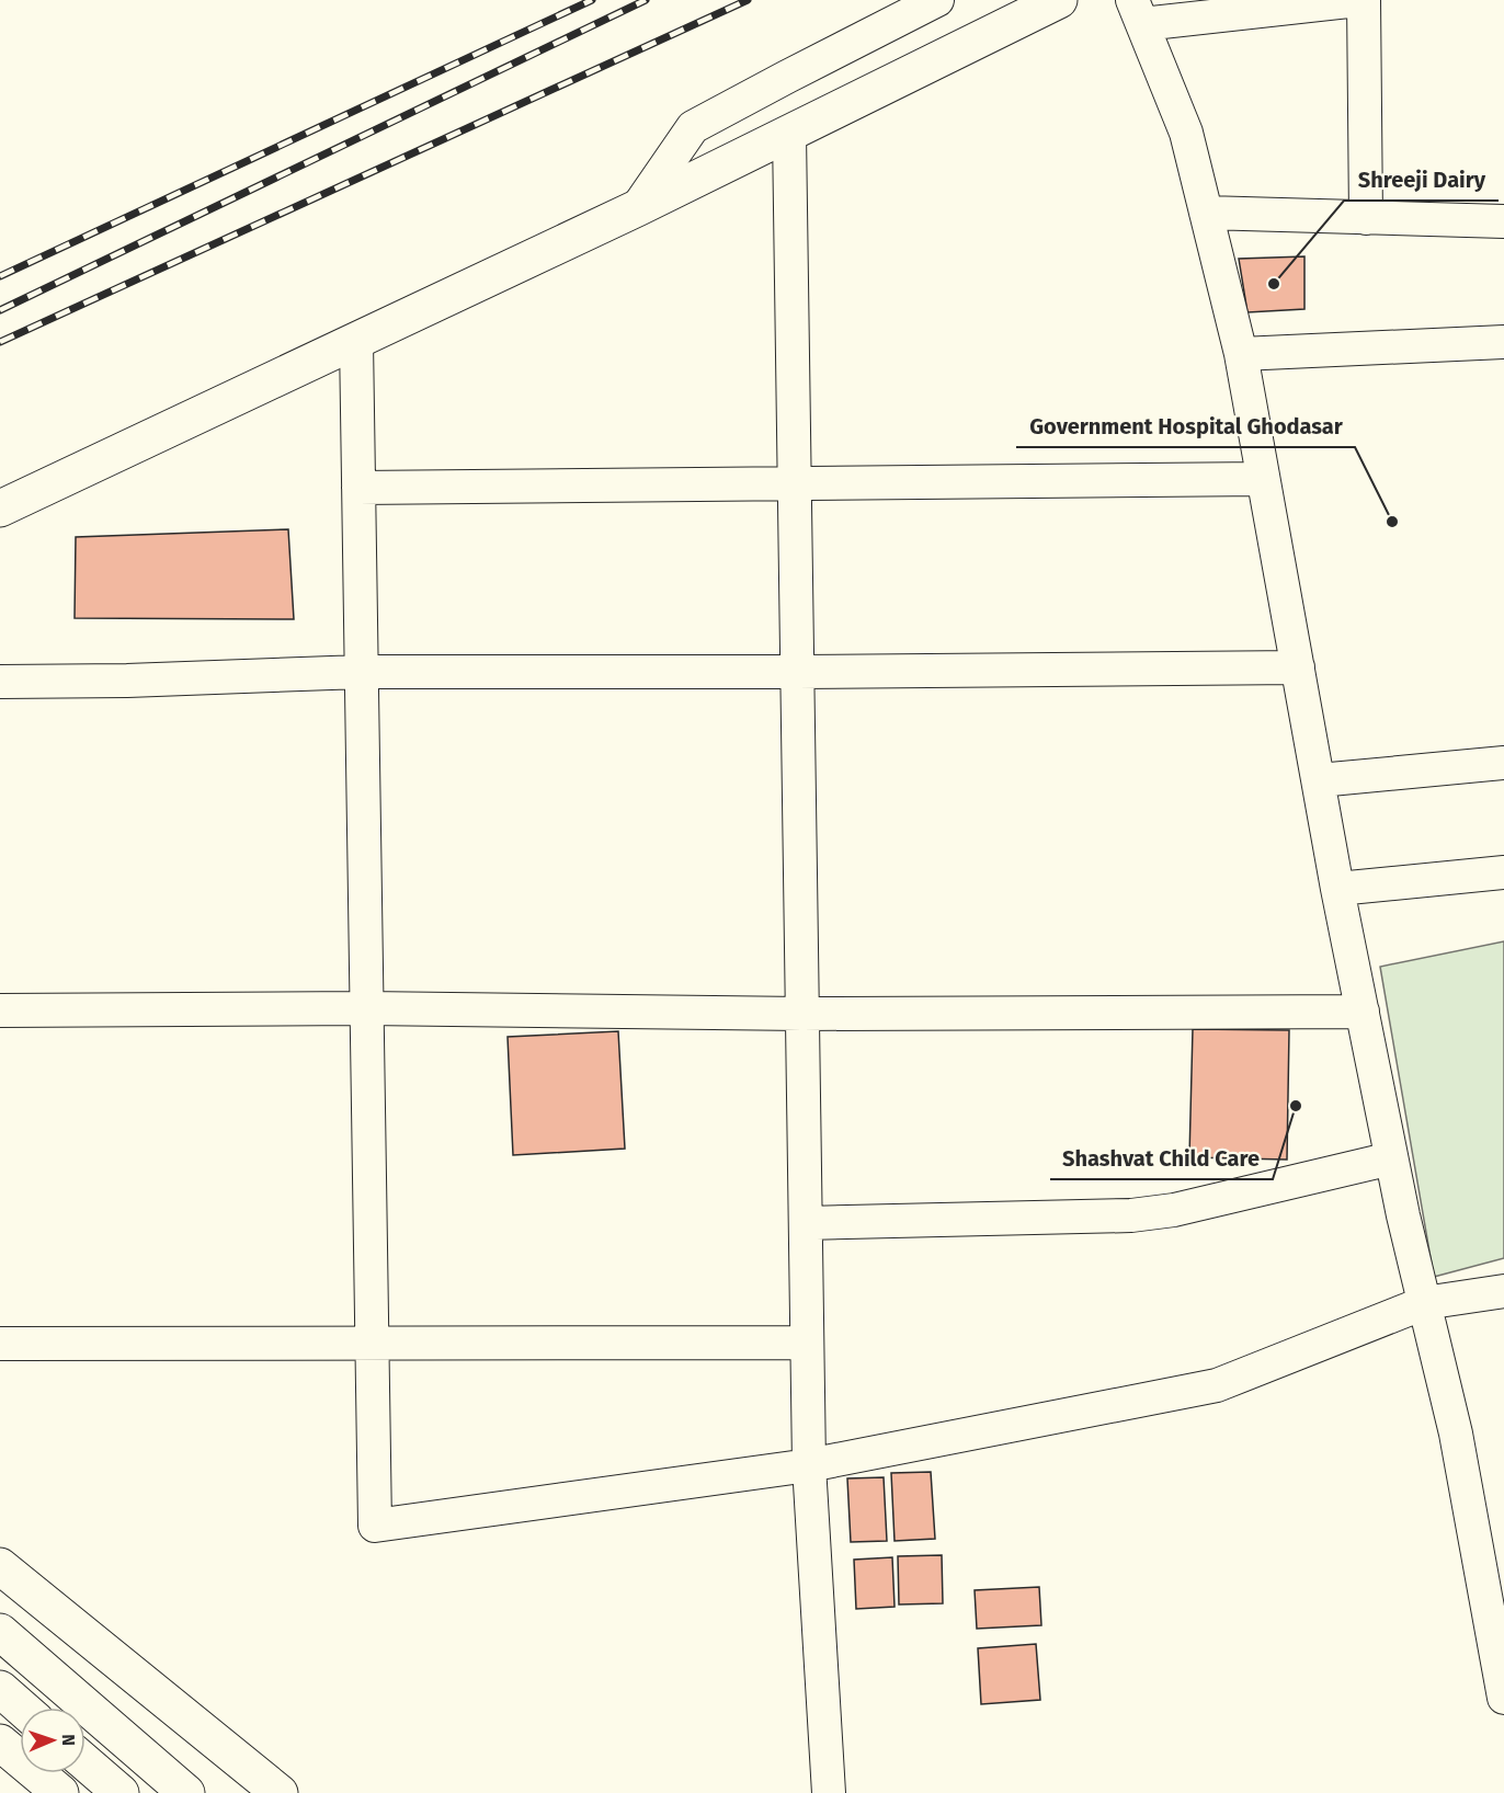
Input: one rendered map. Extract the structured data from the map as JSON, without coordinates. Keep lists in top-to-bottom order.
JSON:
{
  "places": ["Shreeji Dairy", "Government Hospital Ghodasar", "Shashvat Child Care"],
  "north": "right"
}
